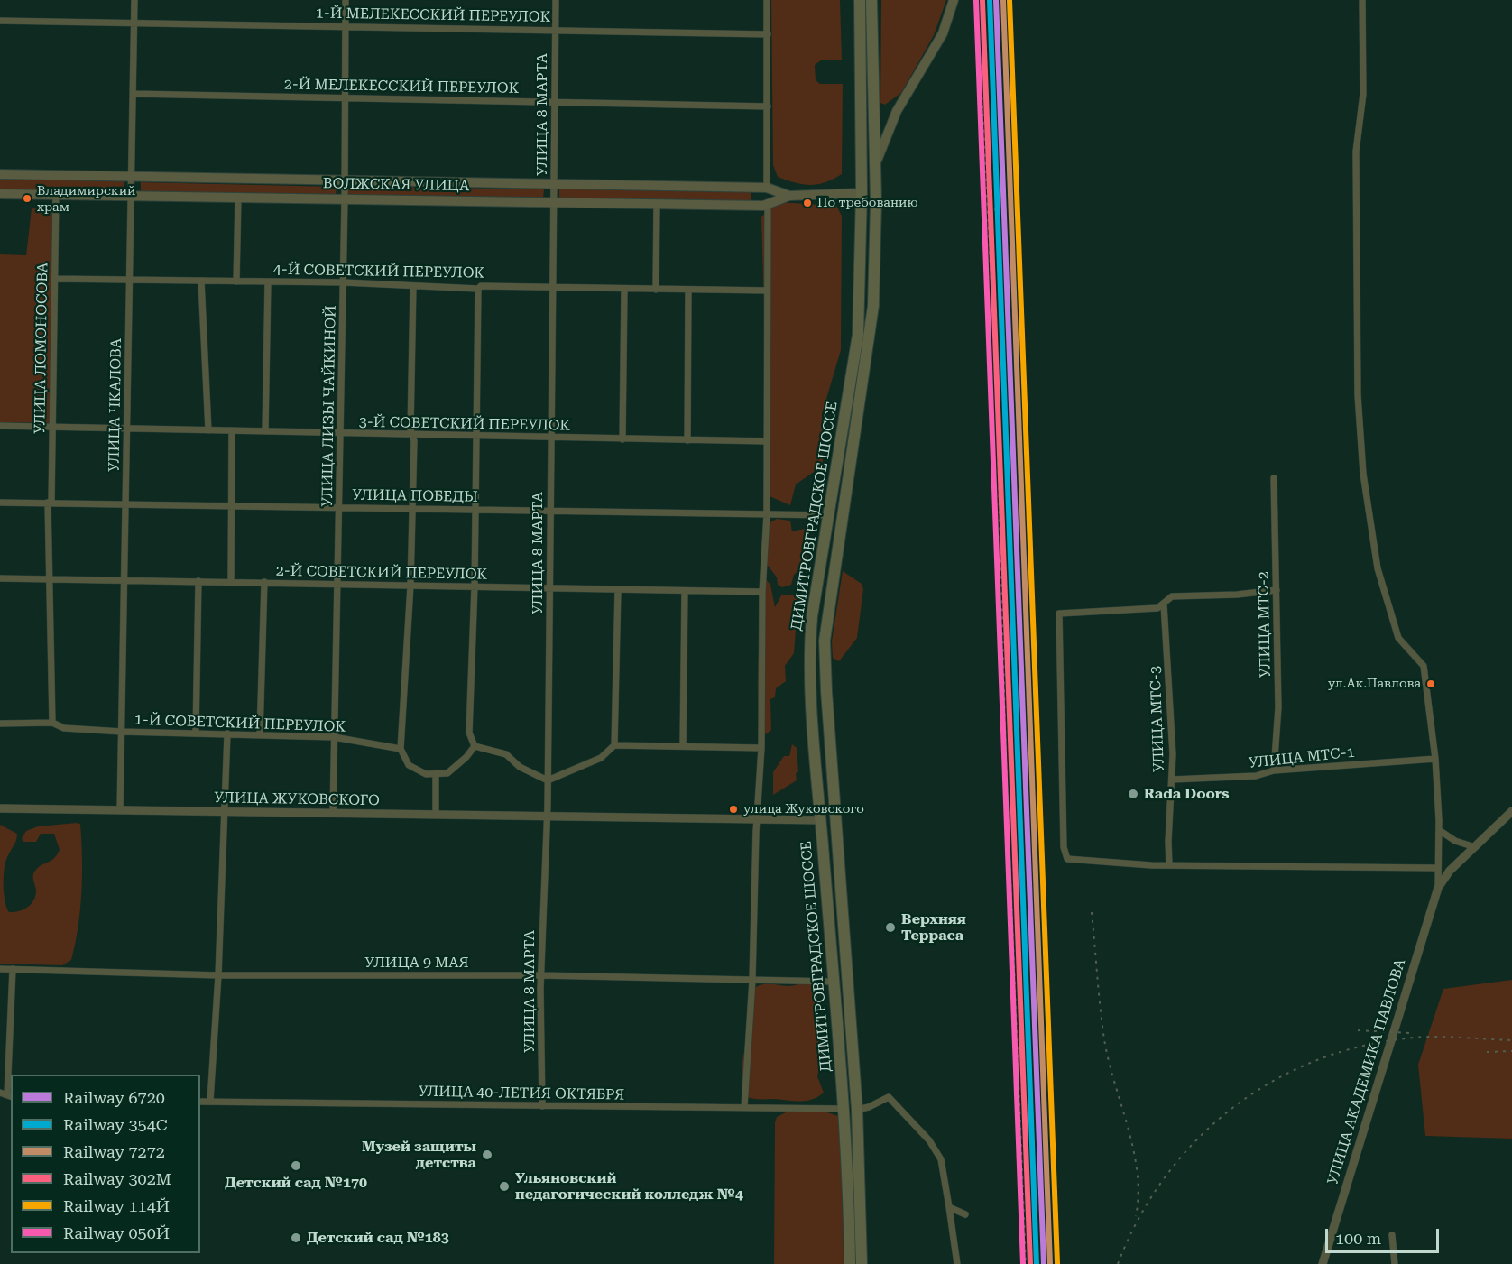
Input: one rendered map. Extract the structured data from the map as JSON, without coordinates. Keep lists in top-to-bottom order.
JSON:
{
  "streets": {
    "highway": ["ВОЛЖСКАЯ УЛИЦА", "ДИМИТРОВГРАДСКОЕ ШОССЕ"],
    "street": [
      "1-Й МЕЛЕКЕССКИЙ ПЕРЕУЛОК",
      "2-Й МЕЛЕКЕССКИЙ ПЕРЕУЛОК",
      "УЛИЦА 8 МАРТА",
      "4-Й СОВЕТСКИЙ ПЕРЕУЛОК",
      "УЛИЦА ЛОМОНОСОВА",
      "УЛИЦА ЧКАЛОВА",
      "УЛИЦА ЛИЗЫ ЧАЙКИНОЙ",
      "3-Й СОВЕТСКИЙ ПЕРЕУЛОК",
      "УЛИЦА ПОБЕДЫ",
      "2-Й СОВЕТСКИЙ ПЕРЕУЛОК",
      "УЛИЦА МТС-2",
      "УЛИЦА МТС-3",
      "1-Й СОВЕТСКИЙ ПЕРЕУЛОК",
      "УЛИЦА МТС-1",
      "УЛИЦА ЖУКОВСКОГО",
      "УЛИЦА 9 МАЯ",
      "УЛИЦА АКАДЕМИКА ПАВЛОВА",
      "УЛИЦА 40-ЛЕТИЯ ОКТЯБРЯ"
    ]
  },
  "crossings": [
    ["1-Й МЕЛЕКЕССКИЙ ПЕРЕУЛОК", "УЛИЦА 8 МАРТА"],
    ["1-Й МЕЛЕКЕССКИЙ ПЕРЕУЛОК", "УЛИЦА ЧКАЛОВА"],
    ["1-Й МЕЛЕКЕССКИЙ ПЕРЕУЛОК", "УЛИЦА ЛИЗЫ ЧАЙКИНОЙ"],
    ["2-Й МЕЛЕКЕССКИЙ ПЕРЕУЛОК", "УЛИЦА 8 МАРТА"],
    ["2-Й МЕЛЕКЕССКИЙ ПЕРЕУЛОК", "УЛИЦА ЧКАЛОВА"],
    ["2-Й МЕЛЕКЕССКИЙ ПЕРЕУЛОК", "УЛИЦА ЛИЗЫ ЧАЙКИНОЙ"],
    ["УЛИЦА 8 МАРТА", "ВОЛЖСКАЯ УЛИЦА"],
    ["УЛИЦА 8 МАРТА", "4-Й СОВЕТСКИЙ ПЕРЕУЛОК"],
    ["УЛИЦА 8 МАРТА", "3-Й СОВЕТСКИЙ ПЕРЕУЛОК"],
    ["УЛИЦА 8 МАРТА", "УЛИЦА ПОБЕДЫ"],
    ["УЛИЦА 8 МАРТА", "2-Й СОВЕТСКИЙ ПЕРЕУЛОК"],
    ["УЛИЦА 8 МАРТА", "УЛИЦА ЖУКОВСКОГО"],
    ["УЛИЦА 8 МАРТА", "УЛИЦА 9 МАЯ"],
    ["УЛИЦА 8 МАРТА", "УЛИЦА 40-ЛЕТИЯ ОКТЯБРЯ"],
    ["ВОЛЖСКАЯ УЛИЦА", "УЛИЦА ЛОМОНОСОВА"],
    ["ВОЛЖСКАЯ УЛИЦА", "УЛИЦА ЧКАЛОВА"],
    ["ВОЛЖСКАЯ УЛИЦА", "УЛИЦА ЛИЗЫ ЧАЙКИНОЙ"],
    ["ВОЛЖСКАЯ УЛИЦА", "ДИМИТРОВГРАДСКОЕ ШОССЕ"],
    ["4-Й СОВЕТСКИЙ ПЕРЕУЛОК", "УЛИЦА ЛОМОНОСОВА"],
    ["4-Й СОВЕТСКИЙ ПЕРЕУЛОК", "УЛИЦА ЧКАЛОВА"],
    ["4-Й СОВЕТСКИЙ ПЕРЕУЛОК", "УЛИЦА ЛИЗЫ ЧАЙКИНОЙ"],
    ["УЛИЦА ЛОМОНОСОВА", "3-Й СОВЕТСКИЙ ПЕРЕУЛОК"],
    ["УЛИЦА ЛОМОНОСОВА", "УЛИЦА ПОБЕДЫ"],
    ["УЛИЦА ЛОМОНОСОВА", "2-Й СОВЕТСКИЙ ПЕРЕУЛОК"],
    ["УЛИЦА ЛОМОНОСОВА", "1-Й СОВЕТСКИЙ ПЕРЕУЛОК"],
    ["УЛИЦА ЧКАЛОВА", "3-Й СОВЕТСКИЙ ПЕРЕУЛОК"],
    ["УЛИЦА ЧКАЛОВА", "УЛИЦА ПОБЕДЫ"],
    ["УЛИЦА ЧКАЛОВА", "2-Й СОВЕТСКИЙ ПЕРЕУЛОК"],
    ["УЛИЦА ЧКАЛОВА", "1-Й СОВЕТСКИЙ ПЕРЕУЛОК"],
    ["УЛИЦА ЧКАЛОВА", "УЛИЦА ЖУКОВСКОГО"],
    ["УЛИЦА ЛИЗЫ ЧАЙКИНОЙ", "3-Й СОВЕТСКИЙ ПЕРЕУЛОК"],
    ["УЛИЦА ЛИЗЫ ЧАЙКИНОЙ", "УЛИЦА ПОБЕДЫ"],
    ["УЛИЦА ЛИЗЫ ЧАЙКИНОЙ", "2-Й СОВЕТСКИЙ ПЕРЕУЛОК"],
    ["УЛИЦА ЛИЗЫ ЧАЙКИНОЙ", "1-Й СОВЕТСКИЙ ПЕРЕУЛОК"],
    ["УЛИЦА ЛИЗЫ ЧАЙКИНОЙ", "УЛИЦА ЖУКОВСКОГО"],
    ["УЛИЦА ПОБЕДЫ", "ДИМИТРОВГРАДСКОЕ ШОССЕ"],
    ["ДИМИТРОВГРАДСКОЕ ШОССЕ", "УЛИЦА ЖУКОВСКОГО"],
    ["ДИМИТРОВГРАДСКОЕ ШОССЕ", "УЛИЦА 9 МАЯ"],
    ["ДИМИТРОВГРАДСКОЕ ШОССЕ", "УЛИЦА 40-ЛЕТИЯ ОКТЯБРЯ"],
    ["УЛИЦА МТС-2", "УЛИЦА МТС-1"],
    ["УЛИЦА МТС-3", "УЛИЦА МТС-1"]
  ],
  "places": [
    "Владимирский храм",
    "По требованию",
    "ул.Ак.Павлова",
    "Rada Doors",
    "улица Жуковского",
    "Верхняя Терраса",
    "Музей защиты детства",
    "Детский сад №170",
    "Ульяновский педагогический колледж №4",
    "Детский сад №183"
  ],
  "lines": [
    "rail line 6720",
    "rail line 354С",
    "rail line 7272",
    "rail line 114Й",
    "rail line 302М",
    "rail line 050Й"
  ],
  "legend": [
    "Railway 6720",
    "Railway 354С",
    "Railway 7272",
    "Railway 302М",
    "Railway 114Й",
    "Railway 050Й"
  ],
  "scale_bar": "100 m"
}
